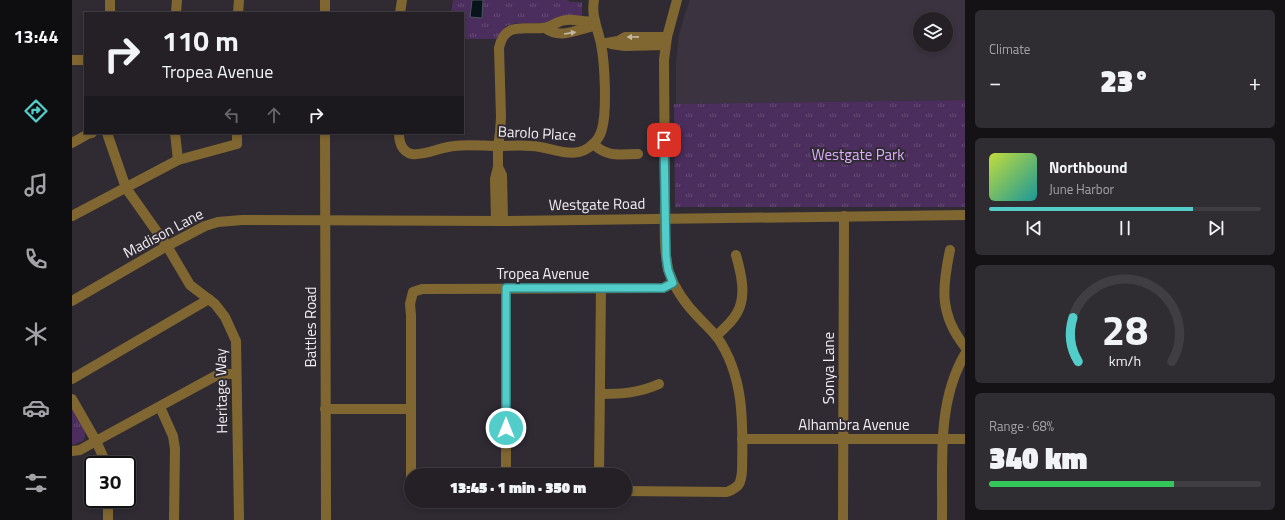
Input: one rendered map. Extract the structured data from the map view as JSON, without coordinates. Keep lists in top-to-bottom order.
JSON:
{
  "streets": {
    "street": [
      "Barolo Place",
      "Westgate Road",
      "Madison Lane",
      "Tropea Avenue",
      "Battles Road",
      "Sonya Lane",
      "Heritage Way",
      "Alhambra Avenue"
    ]
  },
  "crossings": [
    ["Westgate Road", "Madison Lane"],
    ["Westgate Road", "Battles Road"],
    ["Westgate Road", "Sonya Lane"],
    ["Madison Lane", "Battles Road"],
    ["Madison Lane", "Heritage Way"],
    ["Sonya Lane", "Alhambra Avenue"]
  ],
  "parks": ["Westgate Park"],
  "page": {
    "tabs": "13:44",
    "tile": [
      "Climate",
      ["Range · 68%", "340 km"]
    ],
    "turn": ["110 m", "Tropea Avenue"],
    "heat": ["−", "23°", "+"],
    "song": ["Northbound", "June Harbor"],
    "limit": "30",
    "trip": "13:45 · 1 min · 350 m",
    "gauge": ["28", "km/h"]
  }
}
